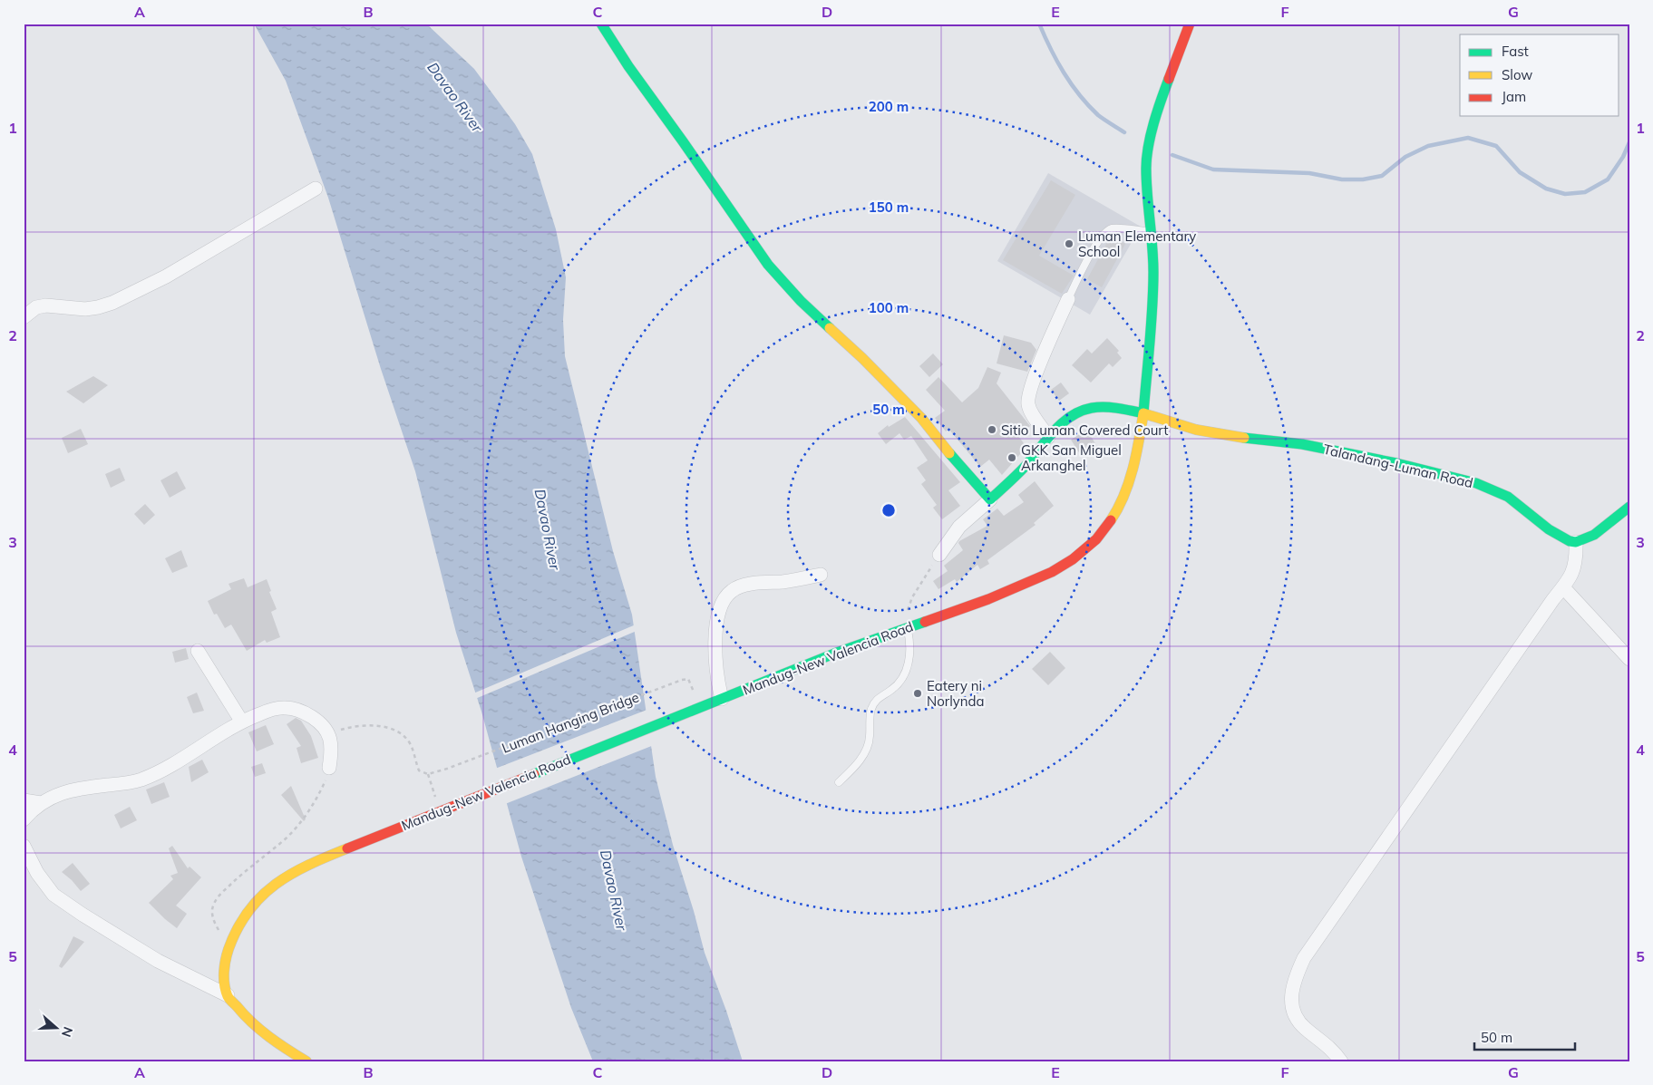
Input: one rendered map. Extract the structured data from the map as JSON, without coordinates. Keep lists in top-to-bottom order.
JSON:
{
  "streets": {
    "main road": ["Talandang-Luman Road", "Mandug-New Valencia Road"],
    "path": ["Luman Hanging Bridge"]
  },
  "crossings": [
    ["Talandang-Luman Road", "Mandug-New Valencia Road"]
  ],
  "water": ["Davao River"],
  "places": [
    "Luman Elementary School",
    "Sitio Luman Covered Court",
    "GKK San Miguel Arkanghel",
    "Eatery ni Norlynda"
  ],
  "legend": ["Fast", "Slow", "Jam"],
  "scale_bar": "50 m",
  "north": "right",
  "grid": {
    "columns": [
      "A",
      "B",
      "C",
      "D",
      "E",
      "F",
      "G"
    ],
    "rows": [
      "1",
      "2",
      "3",
      "4",
      "5"
    ]
  },
  "rings": [
    "200 m",
    "150 m",
    "100 m",
    "50 m"
  ]
}
